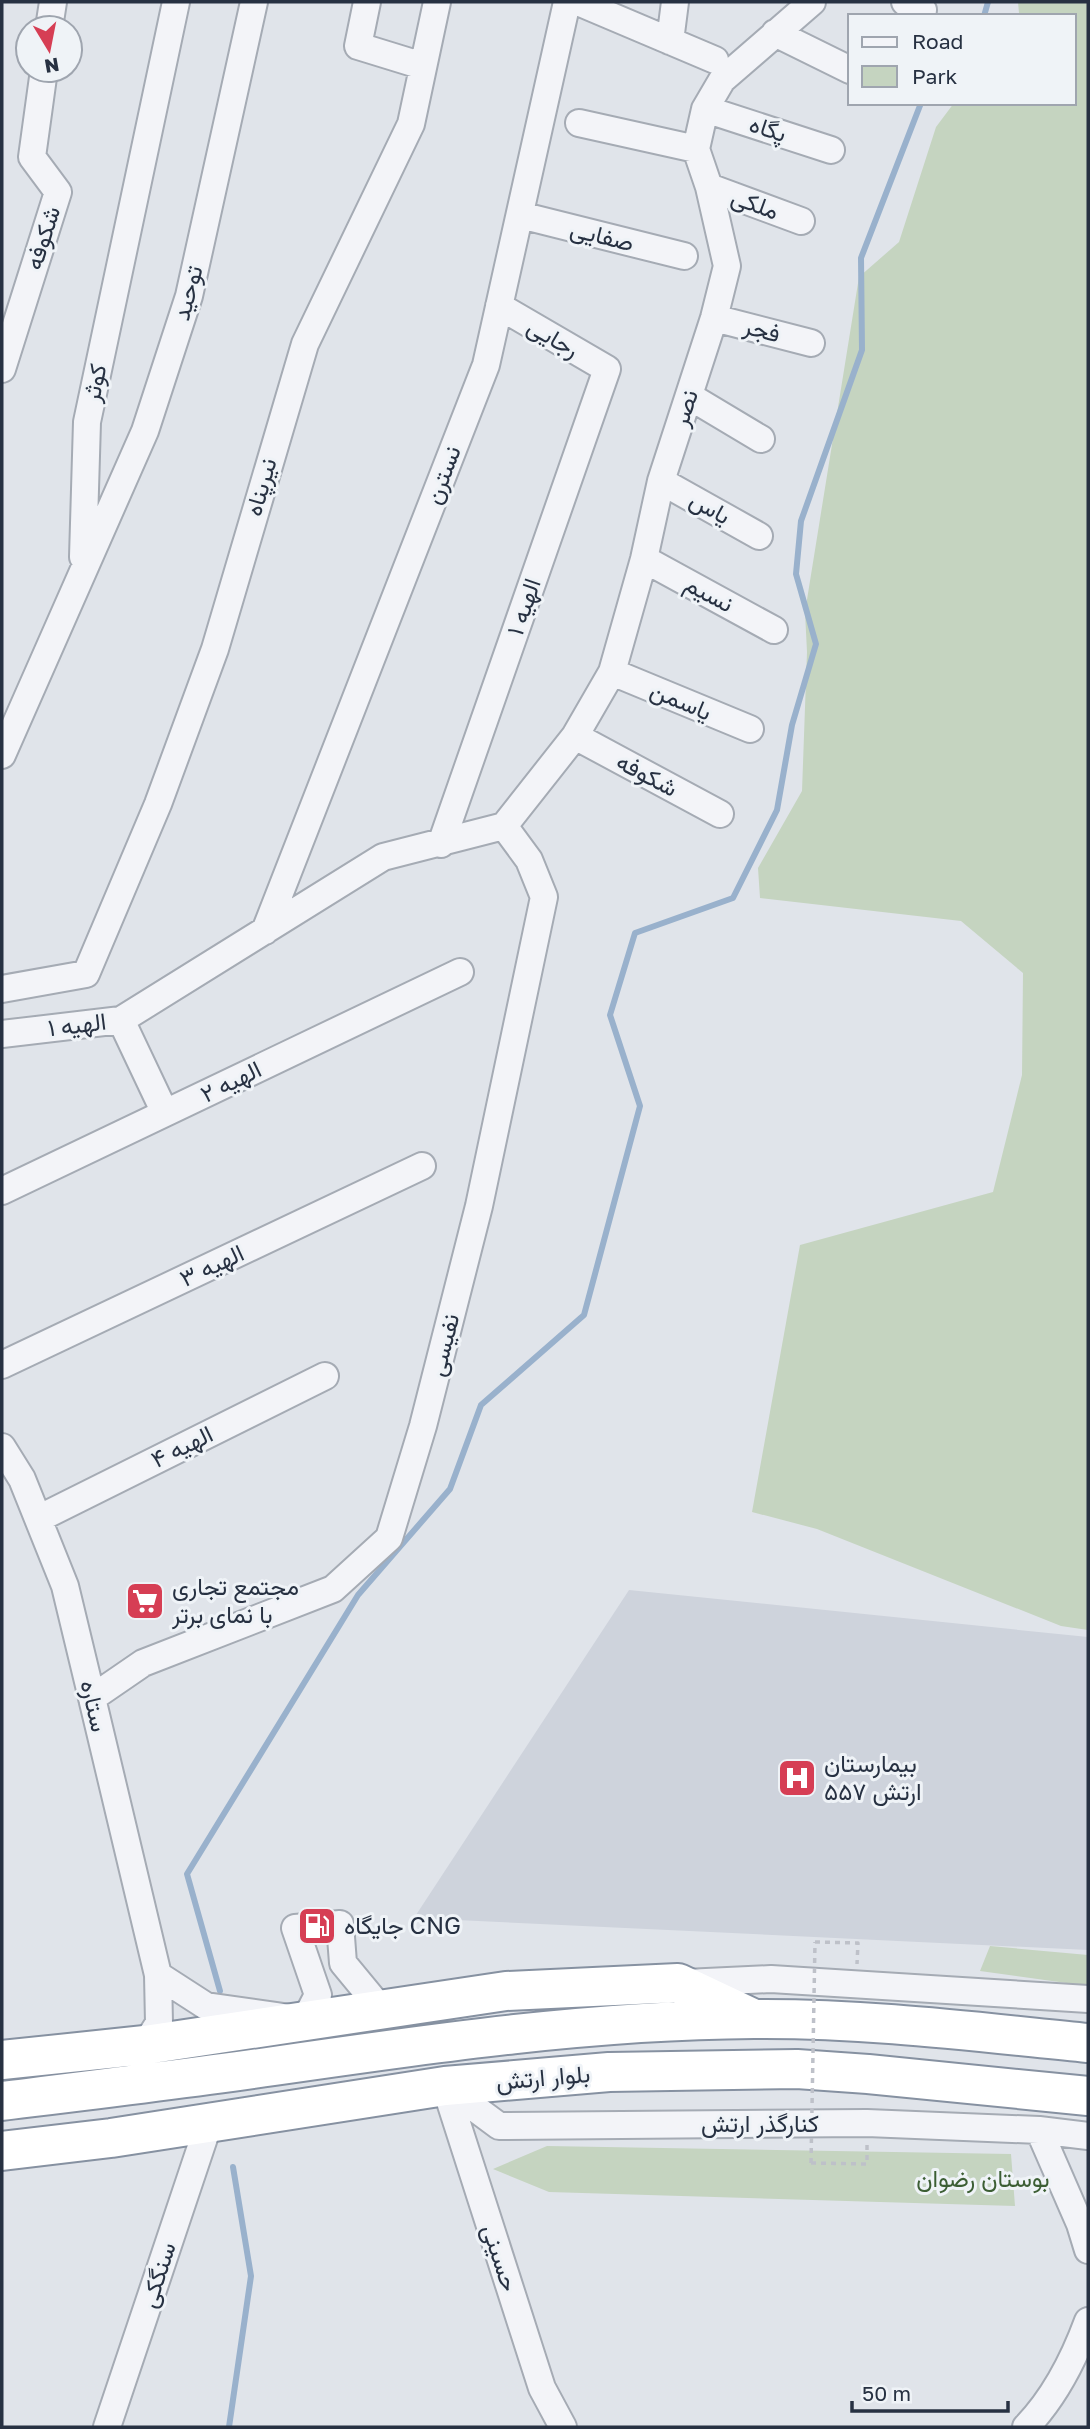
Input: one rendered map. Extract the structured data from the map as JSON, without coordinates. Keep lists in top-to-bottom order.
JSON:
{
  "streets": {
    "highway": ["بلوار ارتش"],
    "street": [
      "پگاه",
      "ملکی",
      "صفایی",
      "شکوفه",
      "توحید",
      "فجر",
      "رجایی",
      "کوثر",
      "نصر",
      "نسترن",
      "نیرپناه",
      "یاس",
      "نسیم",
      "الهیه ۱",
      "یاسمن",
      "الهیه ۲",
      "الهیه ۳",
      "نفیسی",
      "الهیه ۴",
      "ستاره",
      "کنارگذر ارتش",
      "حسینی",
      "سنگکی"
    ]
  },
  "crossings": [
    ["ملکی", "نصر"],
    ["صفایی", "نسترن"],
    ["شکوفه", "نصر"],
    ["توحید", "کوثر"],
    ["فجر", "نصر"],
    ["رجایی", "نسترن"],
    ["رجایی", "الهیه ۱"],
    ["نصر", "یاس"],
    ["نصر", "نسیم"],
    ["نصر", "الهیه ۱"],
    ["نصر", "یاسمن"],
    ["نصر", "نفیسی"],
    ["نسترن", "الهیه ۱"],
    ["الهیه ۱", "نفیسی"],
    ["نفیسی", "ستاره"],
    ["الهیه ۴", "ستاره"],
    ["بلوار ارتش", "کنارگذر ارتش"],
    ["بلوار ارتش", "حسینی"],
    ["بلوار ارتش", "سنگکی"],
    ["کنارگذر ارتش", "حسینی"]
  ],
  "parks": ["بوستان رضوان"],
  "places": {
    "supermarket": ["مجتمع تجاری با نمای برتر"],
    "hospital": ["بیمارستان ۵۵۷ ارتش"],
    "fuel station": ["جایگاه CNG"]
  },
  "legend": ["Road", "Park"],
  "scale_bar": "50 m",
  "north": "bottom"
}
